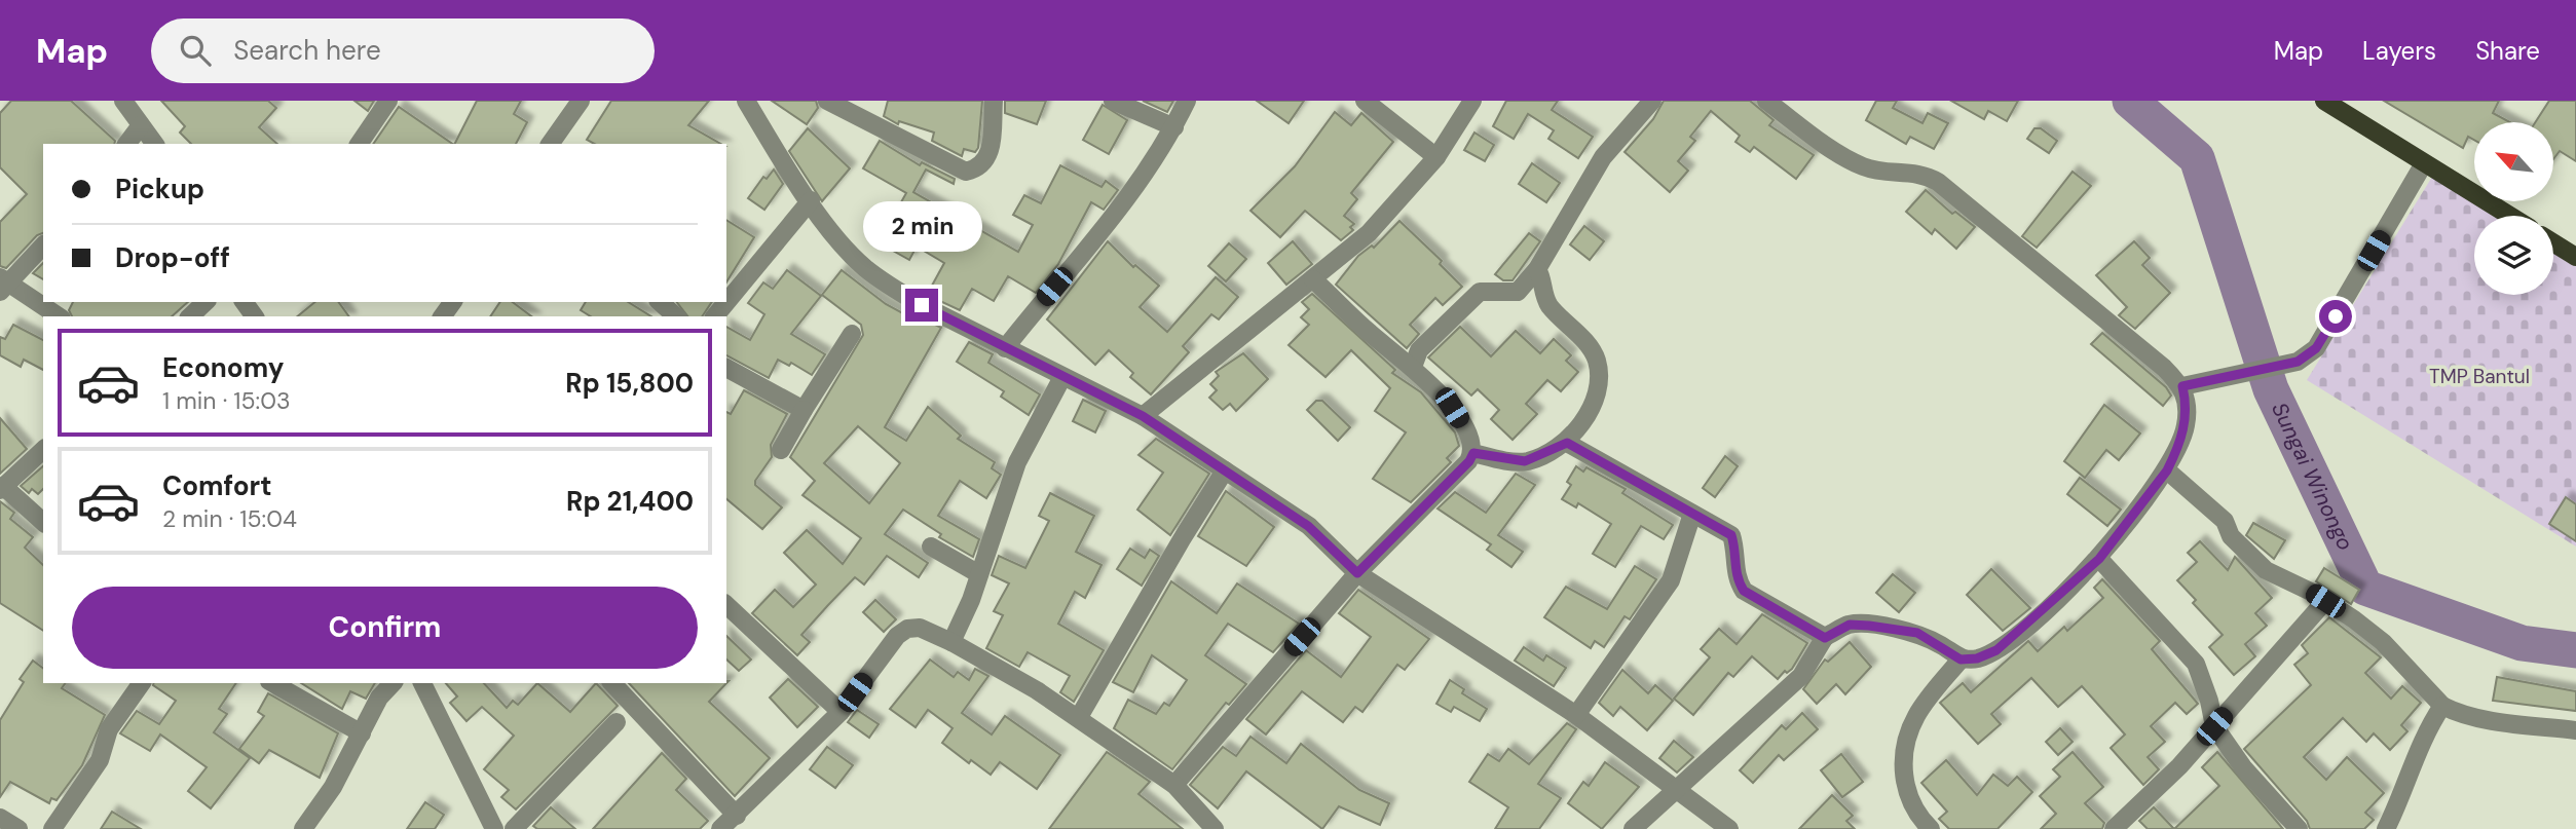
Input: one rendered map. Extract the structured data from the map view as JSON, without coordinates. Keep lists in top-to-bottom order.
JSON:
{
  "water": ["Sungai Winongo"],
  "parks": ["TMP Bantul"],
  "north": "top left",
  "page": {
    "header": "Map",
    "search": "Search here",
    "nav": ["Map", "Layers", "Share"],
    "banner": ["Pickup", "Drop-off"],
    "bubble": "2 min",
    "list": [
      {
        "name": "Economy",
        "note": "1 min · 15:03",
        "value": "Rp 15,800"
      },
      {
        "name": "Comfort",
        "note": "2 min · 15:04",
        "value": "Rp 21,400"
      }
    ],
    "buttons": "Confirm"
  }
}
